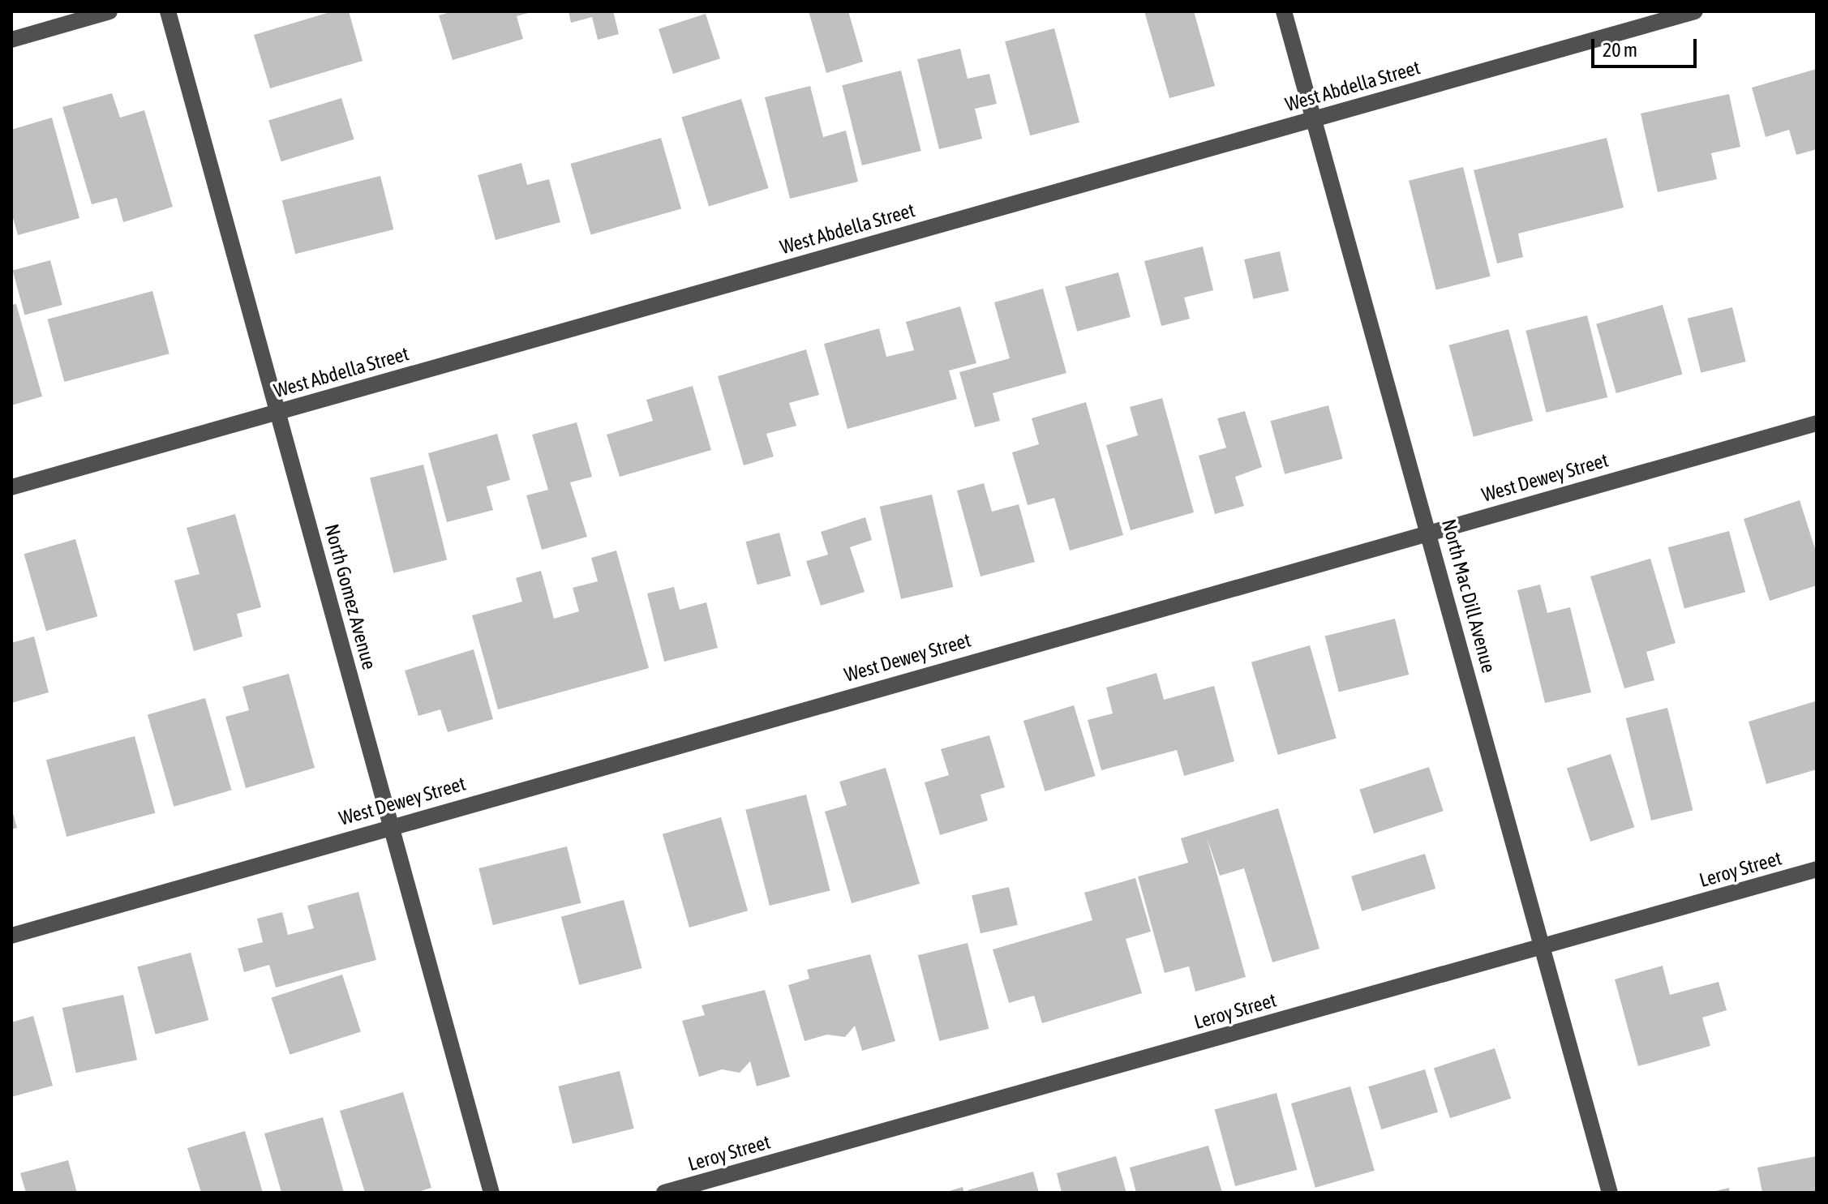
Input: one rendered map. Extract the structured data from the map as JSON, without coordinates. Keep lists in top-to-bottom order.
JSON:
{
  "streets": {
    "street": [
      "West Abdella Street",
      "West Dewey Street",
      "North Mac Dill Avenue",
      "North Gomez Avenue",
      "Leroy Street"
    ]
  },
  "crossings": [
    ["West Abdella Street", "North Mac Dill Avenue"],
    ["West Abdella Street", "North Gomez Avenue"],
    ["West Dewey Street", "North Mac Dill Avenue"],
    ["West Dewey Street", "North Gomez Avenue"],
    ["North Mac Dill Avenue", "Leroy Street"]
  ],
  "scale_bar": "20 m"
}
